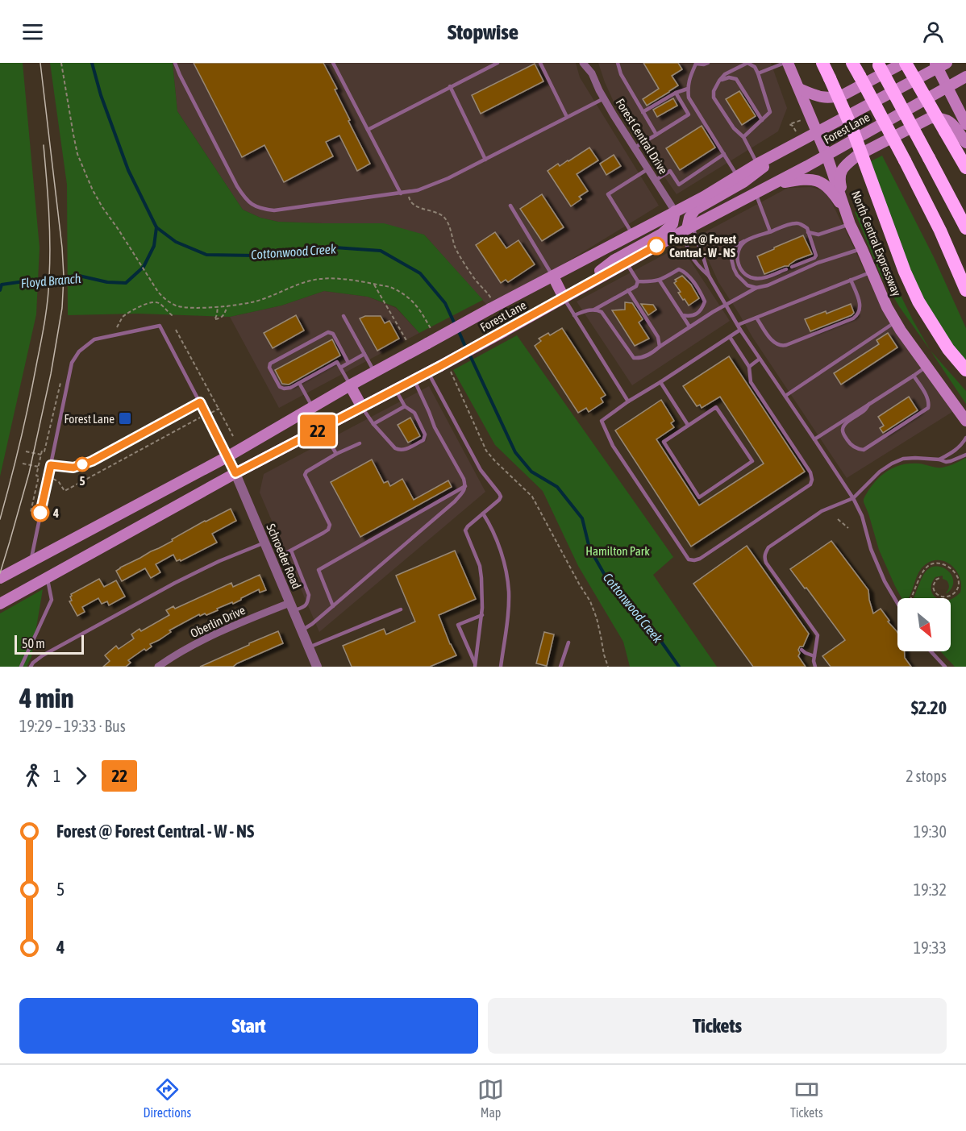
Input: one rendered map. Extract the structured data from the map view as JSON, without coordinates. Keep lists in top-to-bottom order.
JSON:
{
  "streets": {
    "main road": ["Forest Lane", "North Central Expressway"],
    "street": ["Forest Central Drive", "Schroeder Road", "Oberlin Drive"]
  },
  "crossings": [
    ["Forest Lane", "Forest Central Drive"],
    ["Forest Lane", "North Central Expressway"],
    ["Forest Lane", "Schroeder Road"],
    ["Schroeder Road", "Oberlin Drive"]
  ],
  "water": ["Cottonwood Creek", "Floyd Branch"],
  "parks": ["Hamilton Park"],
  "places": {
    "other": ["Forest @ Forest Central - W - NS", "5", "4"],
    "transit": ["Forest Lane"]
  },
  "lines": ["bus line 22"],
  "scale_bar": "50 m",
  "north": "bottom right",
  "page": {
    "header": "Stopwise",
    "on_map": "22",
    "scale": "50 m",
    "heading": ["4 min", "19:29 – 19:33 · Bus", "$2.20"],
    "legs": ["1", "22", "2 stops"],
    "list": [
      {
        "name": "Forest @ Forest Central - W - NS",
        "value": "19:30"
      },
      {
        "name": "5",
        "value": "19:32"
      },
      {
        "name": "4",
        "value": "19:33"
      }
    ],
    "buttons": ["Start", "Tickets"],
    "tabs": ["Directions", "Map", "Tickets"]
  }
}
